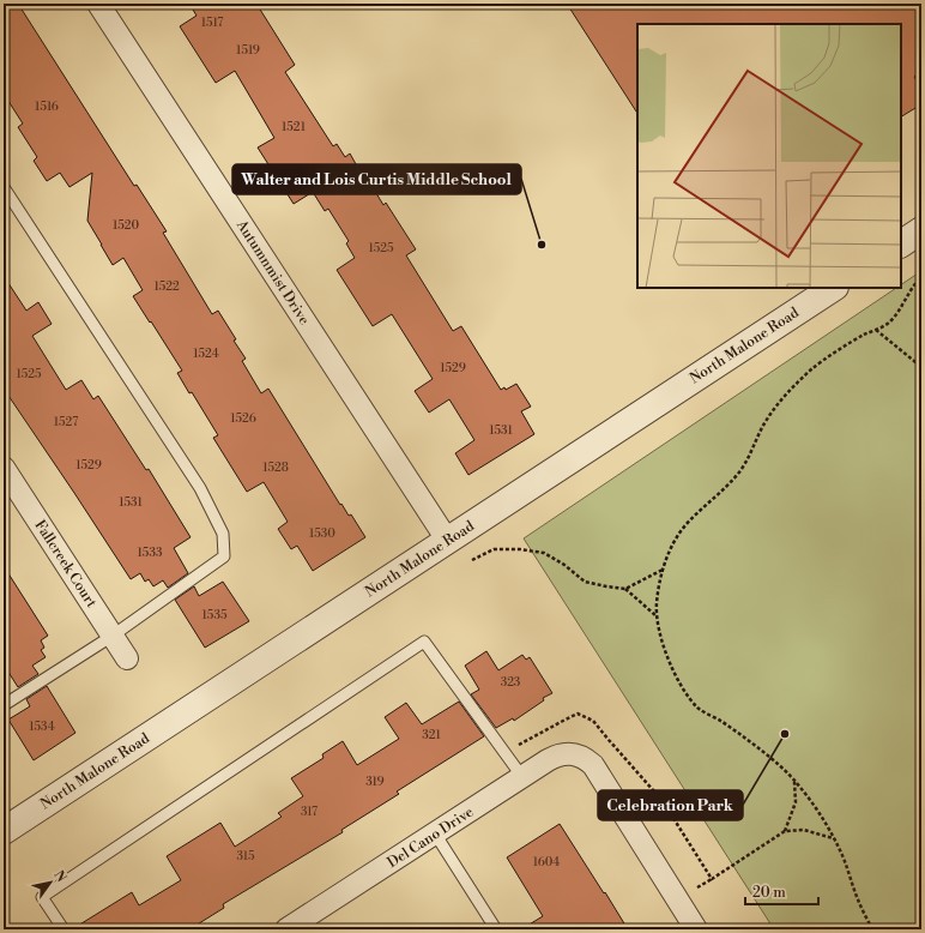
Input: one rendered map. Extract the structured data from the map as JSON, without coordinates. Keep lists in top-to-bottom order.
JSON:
{
  "streets": {
    "street": [
      "Autumnmist Drive",
      "North Malone Road",
      "Fallcreek Court",
      "Del Cano Drive"
    ]
  },
  "crossings": [
    ["Autumnmist Drive", "North Malone Road"]
  ],
  "places": ["Walter and Lois Curtis Middle School", "Celebration Park"],
  "house_numbers": [
    "1517",
    "1519",
    "1516",
    "1521",
    "1520",
    "1525",
    "1522",
    "1524",
    "1529",
    "1525",
    "1526",
    "1527",
    "1531",
    "1529",
    "1528",
    "1531",
    "1530",
    "1533",
    "1535",
    "323",
    "1534",
    "321",
    "319",
    "317",
    "315",
    "1604"
  ],
  "scale_bar": "20 m",
  "north": "top right"
}
